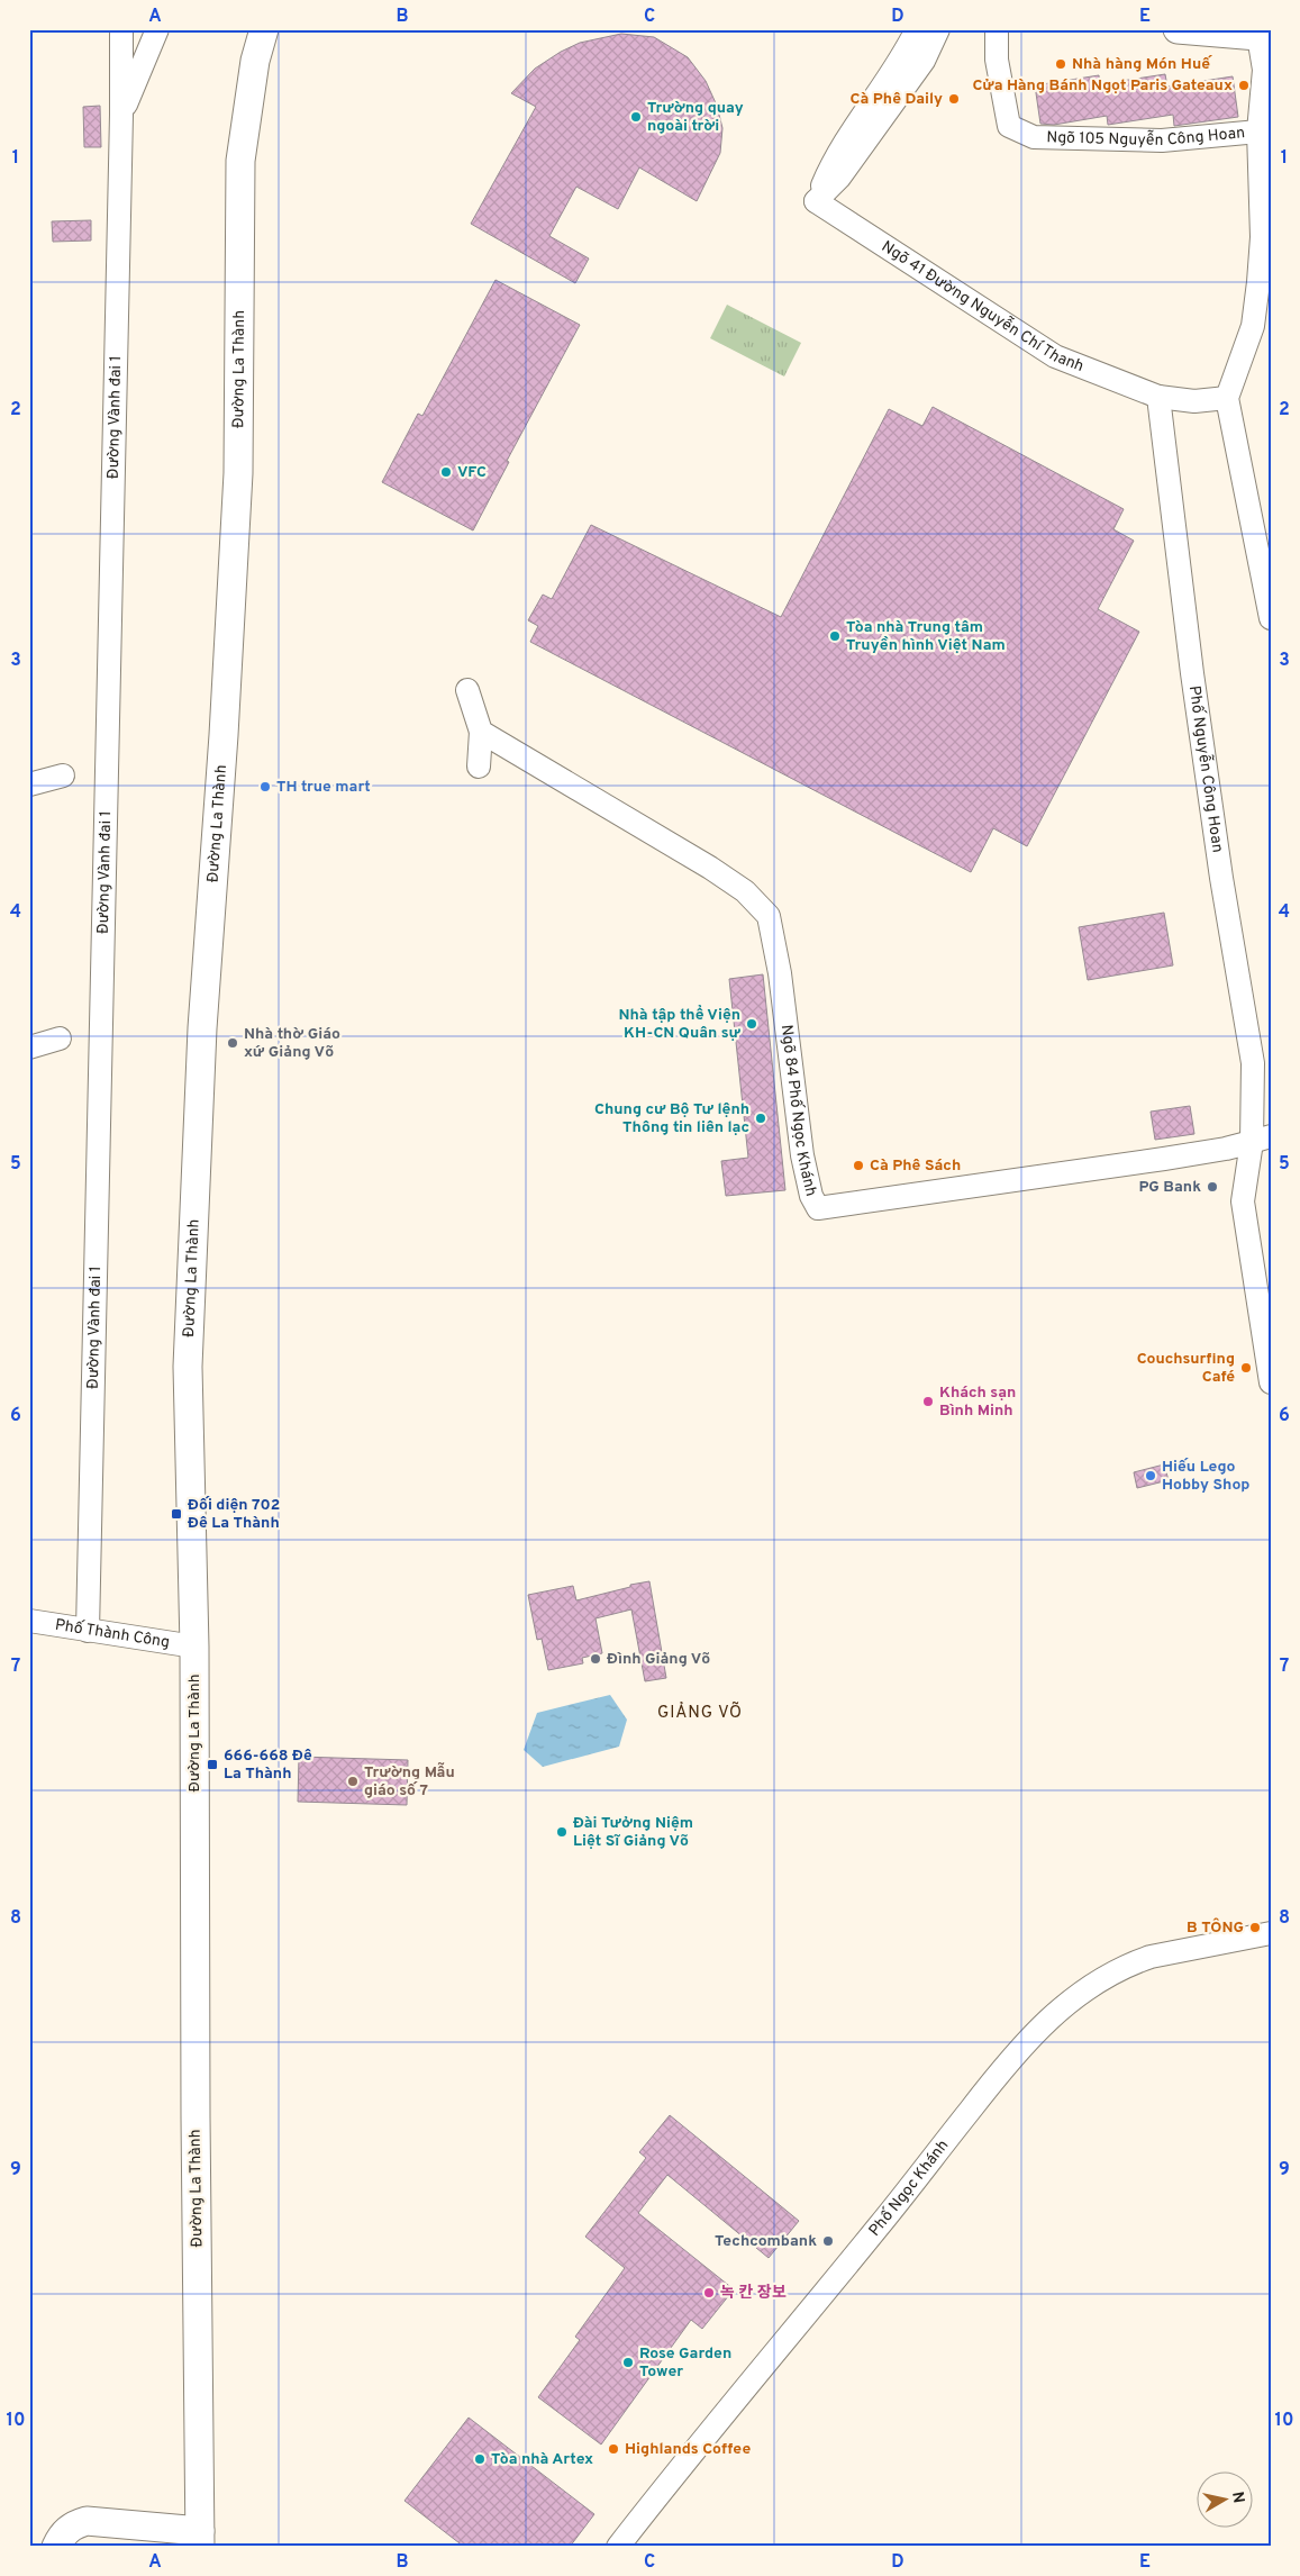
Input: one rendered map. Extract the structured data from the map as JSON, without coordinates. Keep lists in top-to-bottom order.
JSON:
{
  "streets": {
    "main road": ["Đường La Thành"],
    "street": [
      "Ngõ 105 Nguyễn Công Hoan",
      "Ngõ 41 Đường Nguyễn Chí Thanh",
      "Đường Vành đai 1",
      "Phố Nguyễn Công Hoan",
      "Ngõ 84 Phố Ngọc Khánh",
      "Phố Thành Công",
      "Phố Ngọc Khánh"
    ]
  },
  "crossings": [
    ["Ngõ 41 Đường Nguyễn Chí Thanh", "Phố Nguyễn Công Hoan"],
    ["Đường La Thành", "Phố Thành Công"],
    ["Đường Vành đai 1", "Phố Thành Công"],
    ["Phố Nguyễn Công Hoan", "Ngõ 84 Phố Ngọc Khánh"]
  ],
  "districts": ["GIẢNG VÕ"],
  "places": {
    "other": [
      "Nhà hàng Món Huế",
      "Cửa Hàng Bánh Ngọt Paris Gateaux",
      "Cà Phê Daily",
      "Trường quay ngoài trời",
      "VFC",
      "Tòa nhà Trung tâm Truyền hình Việt Nam",
      "TH true mart",
      "Nhà tập thể Viện KH-CN Quân sự",
      "Nhà thờ Giáo xứ Giảng Võ",
      "Chung cư Bộ Tư lệnh Thông tin liên lạc",
      "Cà Phê Sách",
      "PG Bank",
      "Couchsurfing Café",
      "Khách sạn Bình Minh",
      "Hiếu Lego Hobby Shop",
      "Đình Giảng Võ",
      "Trường Mẫu giáo số 7",
      "Đài Tưởng Niệm Liệt Sĩ Giảng Võ",
      "B TÔNG",
      "Techcombank",
      "녹 칸 장보",
      "Rose Garden Tower",
      "Highlands Coffee",
      "Tòa nhà Artex"
    ],
    "transit": ["Đối diện 702 Đê La Thành", "666-668 Đê La Thành"]
  },
  "north": "right",
  "grid": {
    "columns": [
      "A",
      "B",
      "C",
      "D",
      "E"
    ],
    "rows": [
      "1",
      "2",
      "3",
      "4",
      "5",
      "6",
      "7",
      "8",
      "9",
      "10"
    ]
  }
}
